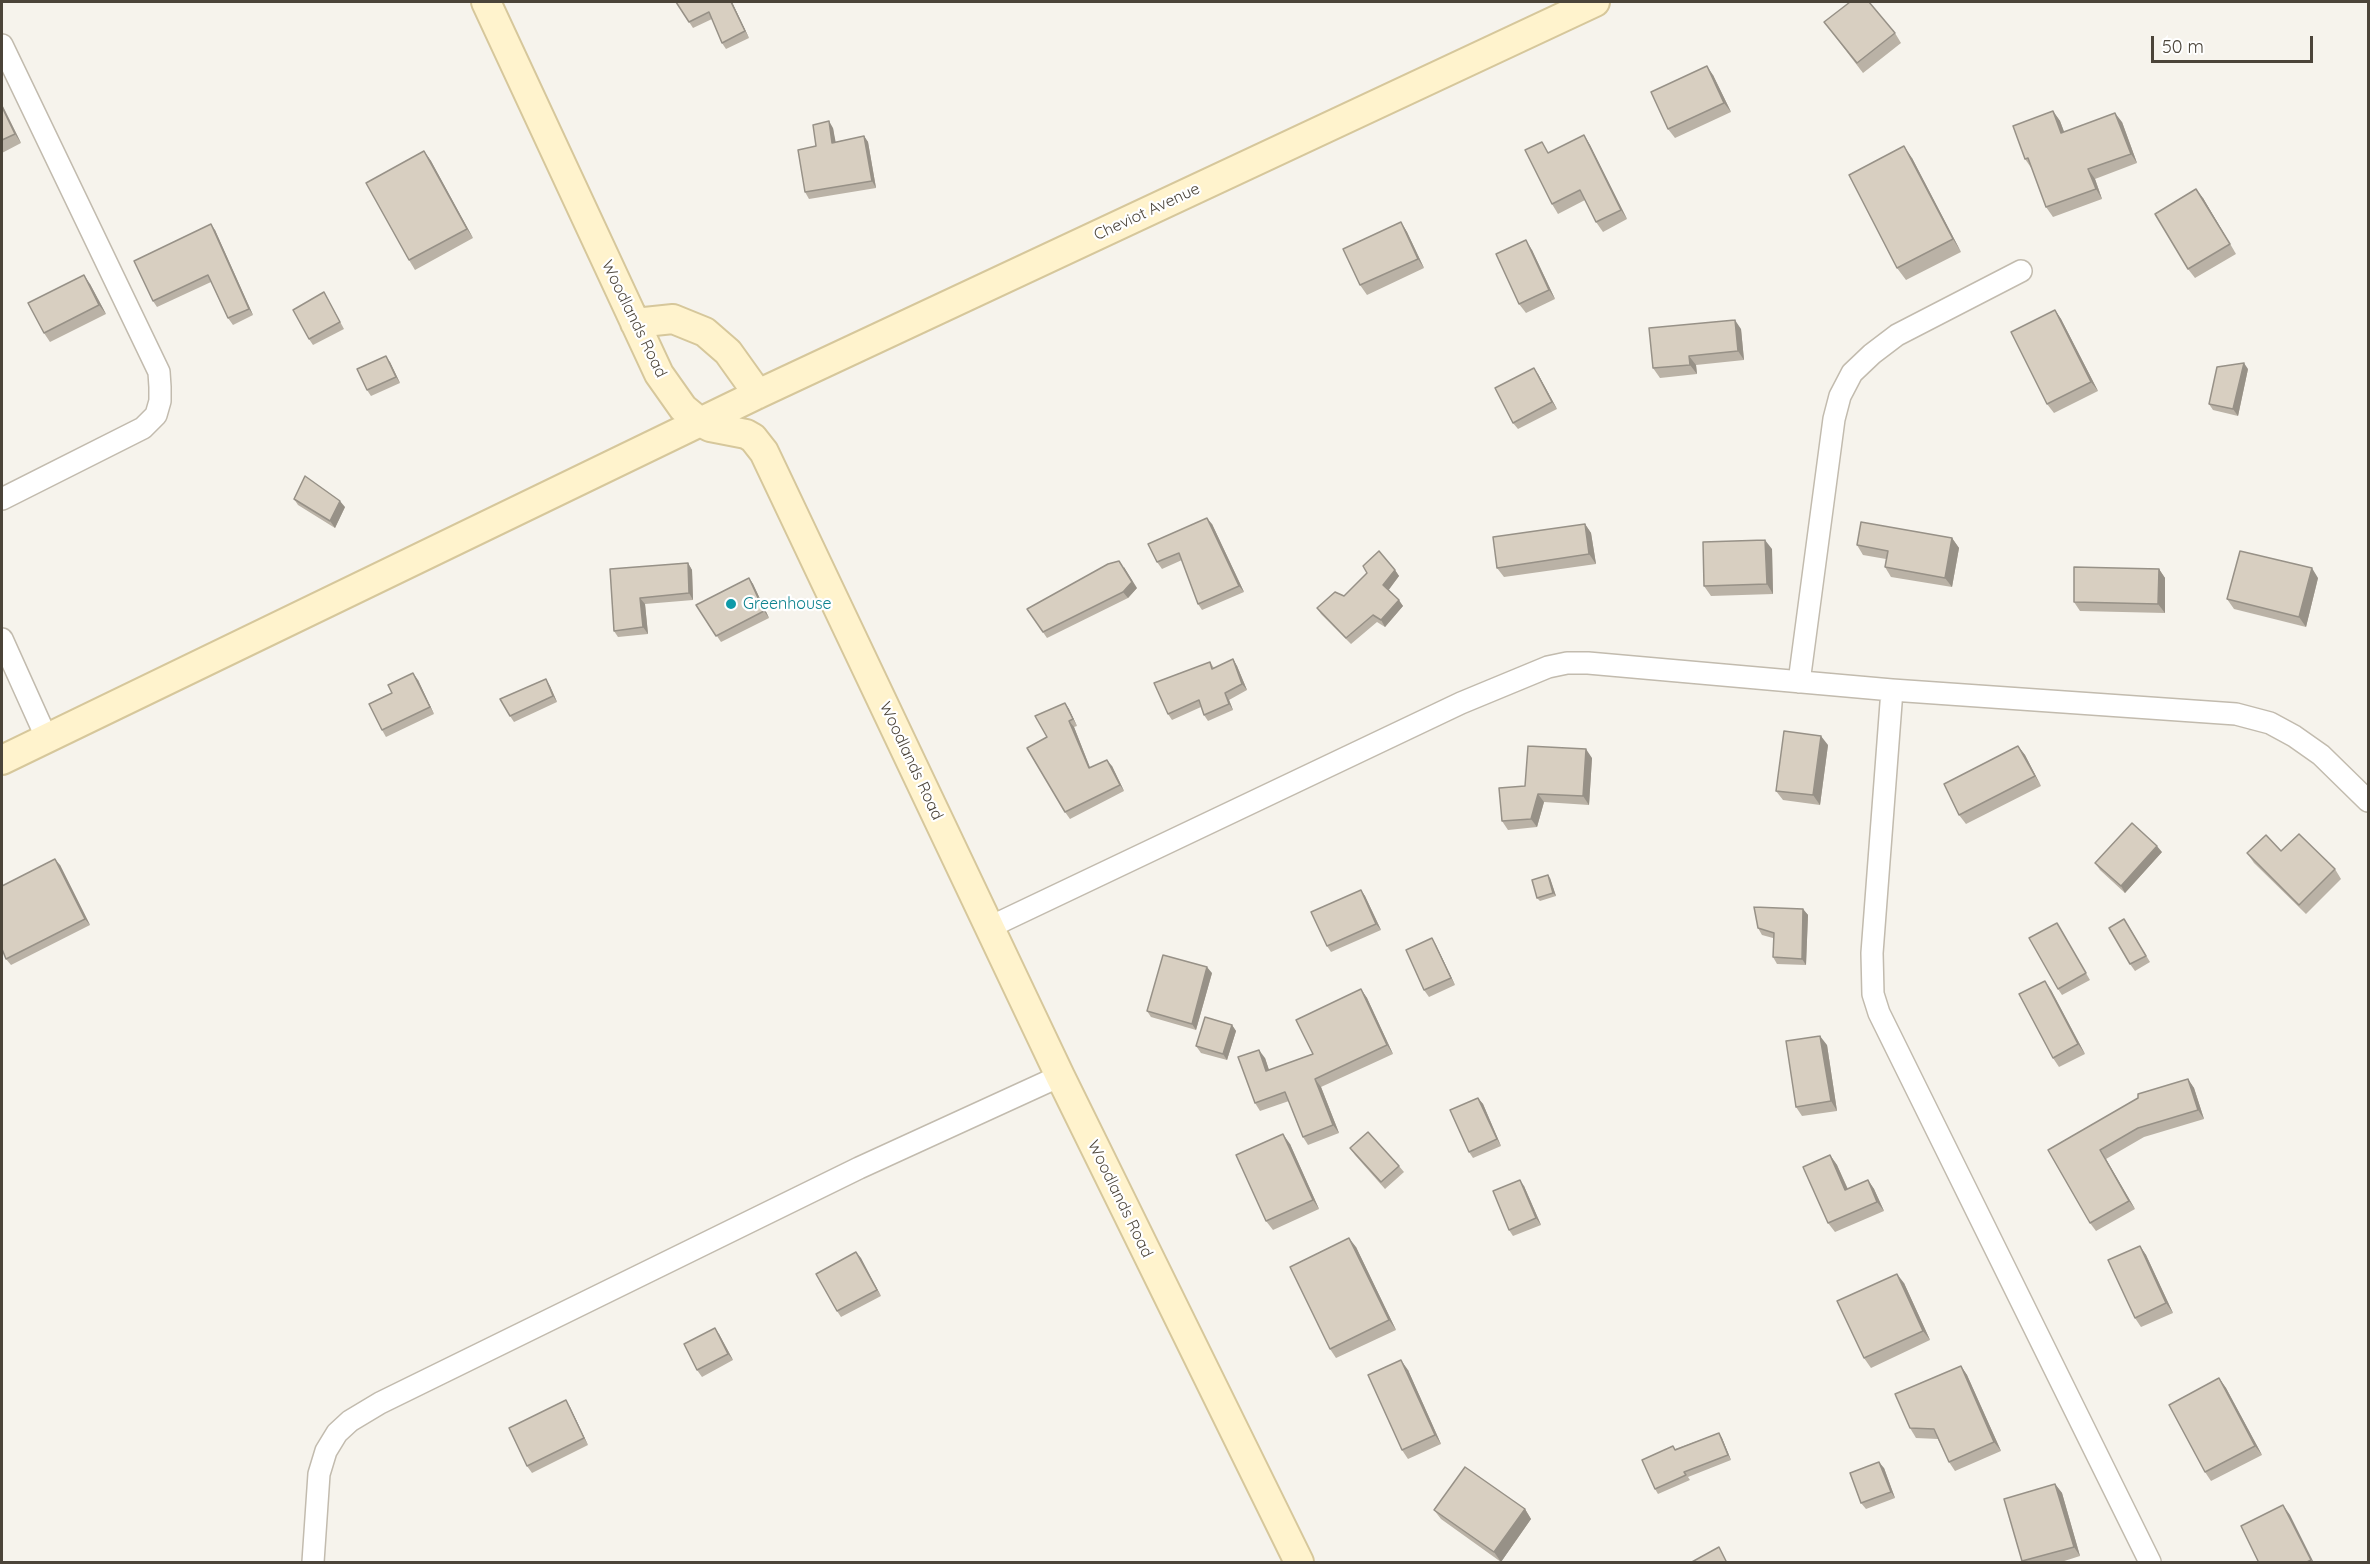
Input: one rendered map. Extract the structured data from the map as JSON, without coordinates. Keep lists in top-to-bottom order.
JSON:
{
  "streets": {
    "street": ["Cheviot Avenue", "Woodlands Road"]
  },
  "crossings": [
    ["Cheviot Avenue", "Woodlands Road"]
  ],
  "places": ["Greenhouse"],
  "scale_bar": "50 m"
}
